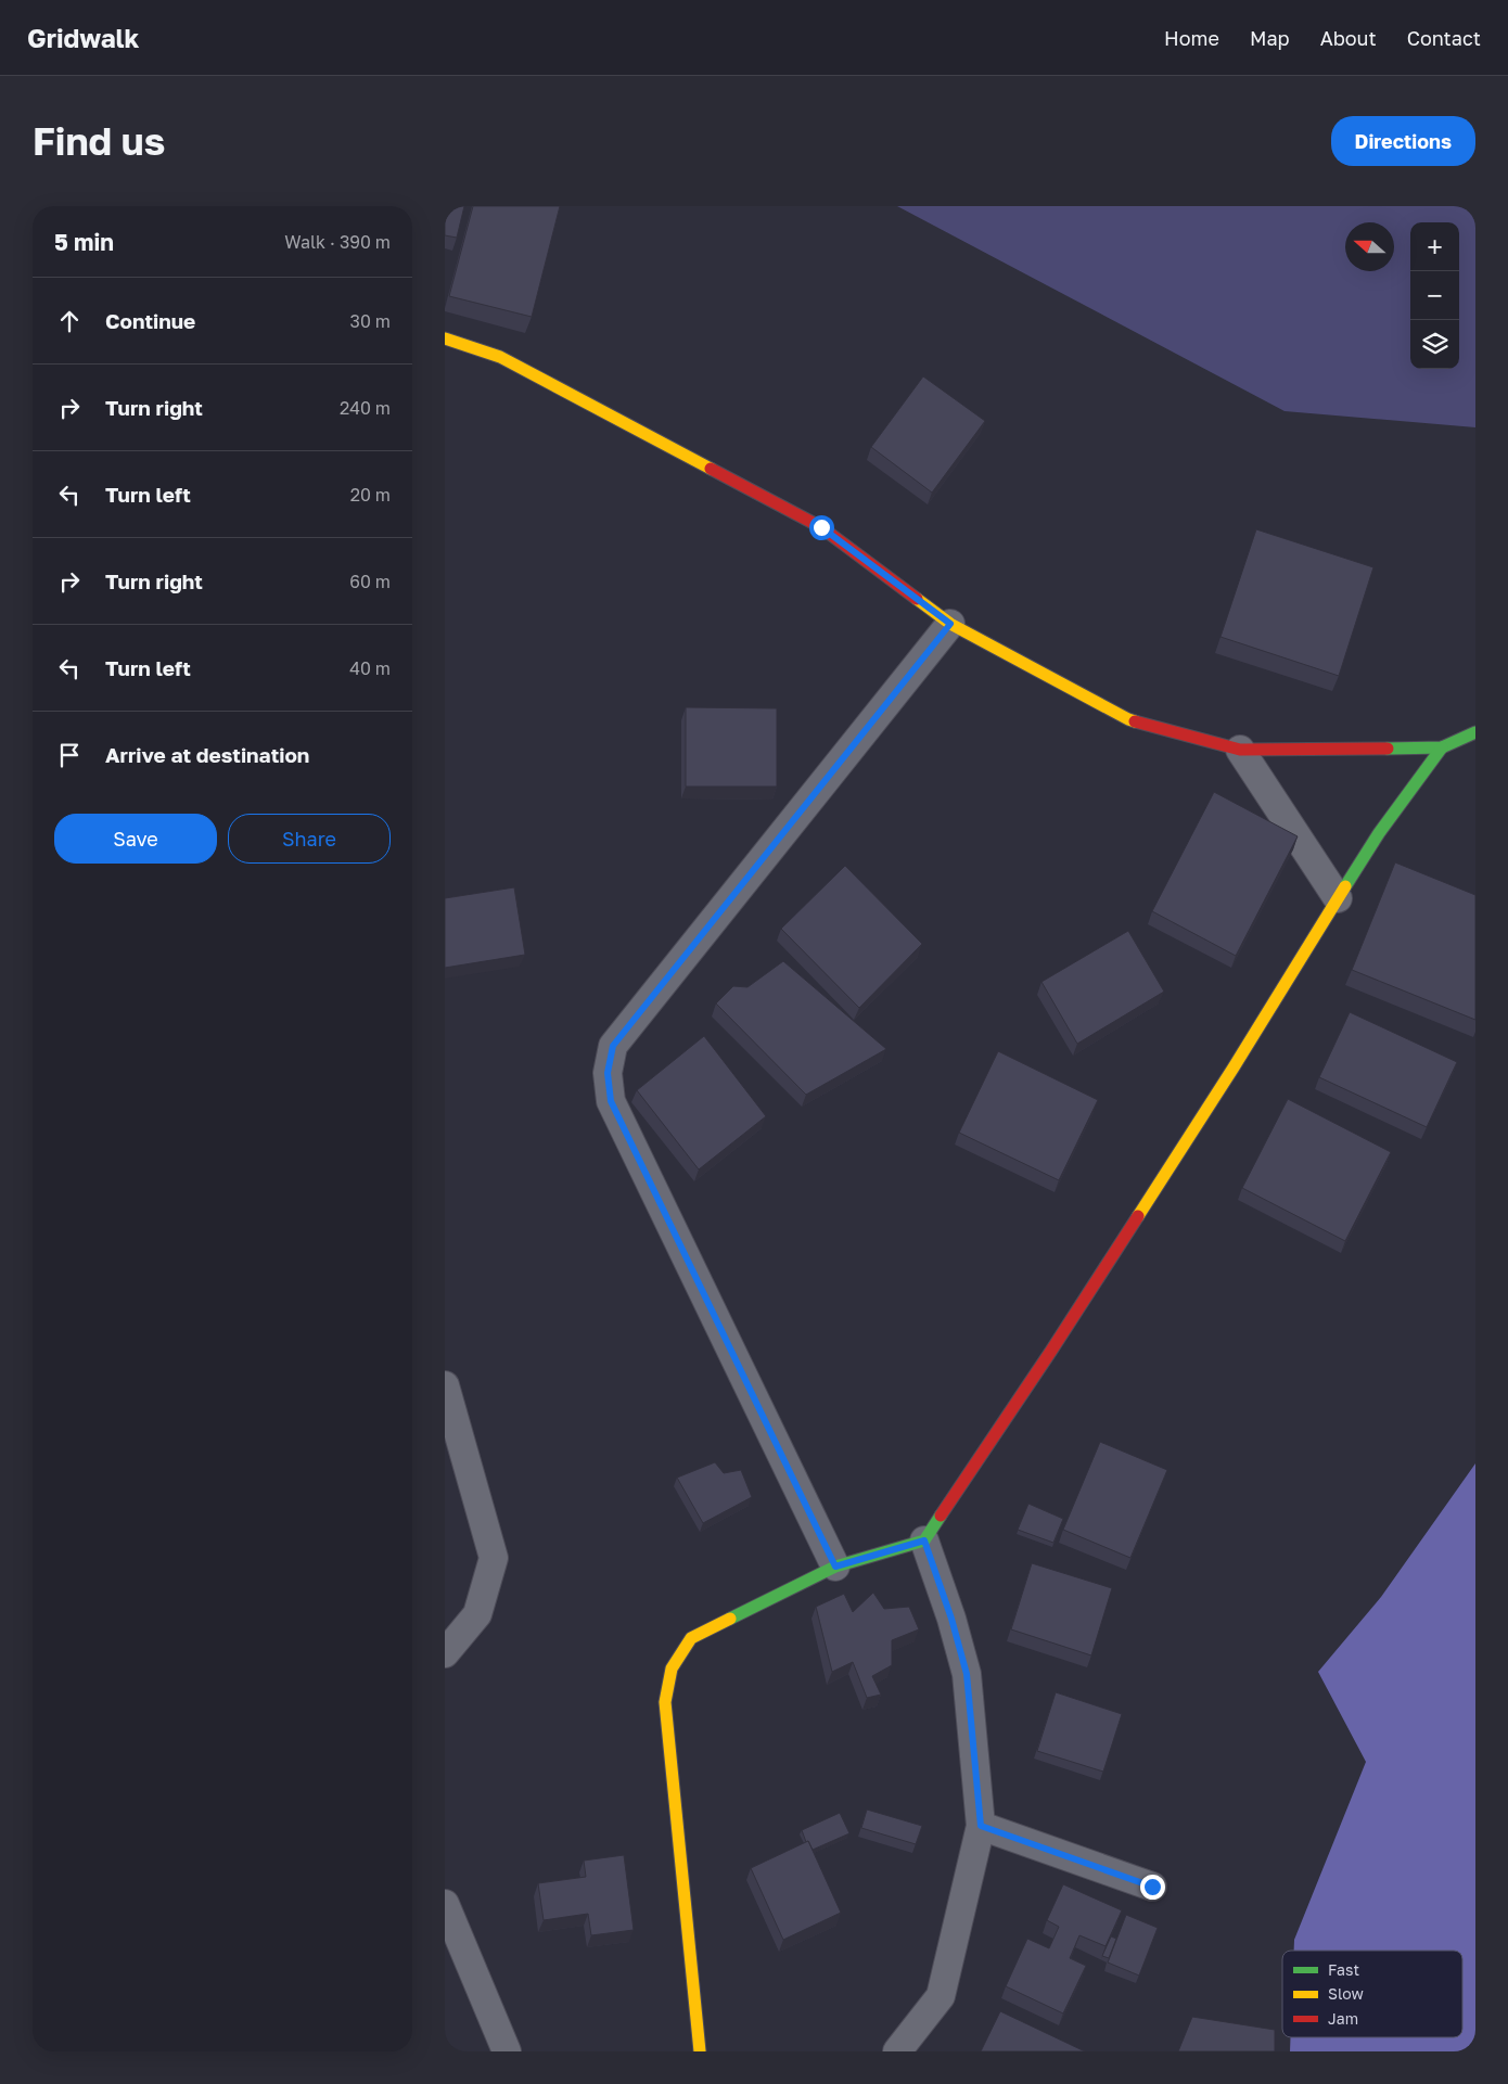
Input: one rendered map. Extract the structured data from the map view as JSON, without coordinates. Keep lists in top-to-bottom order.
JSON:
{
  "legend": ["Fast", "Slow", "Jam"],
  "north": "left",
  "page": {
    "header": "Gridwalk",
    "nav": [
      "Home",
      "Map",
      "About",
      "Contact"
    ],
    "buttons": [
      "Directions",
      ["Save", "Share"]
    ],
    "title": "Find us",
    "heading": ["5 min", "Walk · 390 m"],
    "map_buttons": ["+", "−"],
    "list": [
      ["Continue", "30 m"],
      ["Turn right", "240 m"],
      ["Turn left", "20 m"],
      ["Turn right", "60 m"],
      ["Turn left", "40 m"],
      "Arrive at destination"
    ]
  }
}
